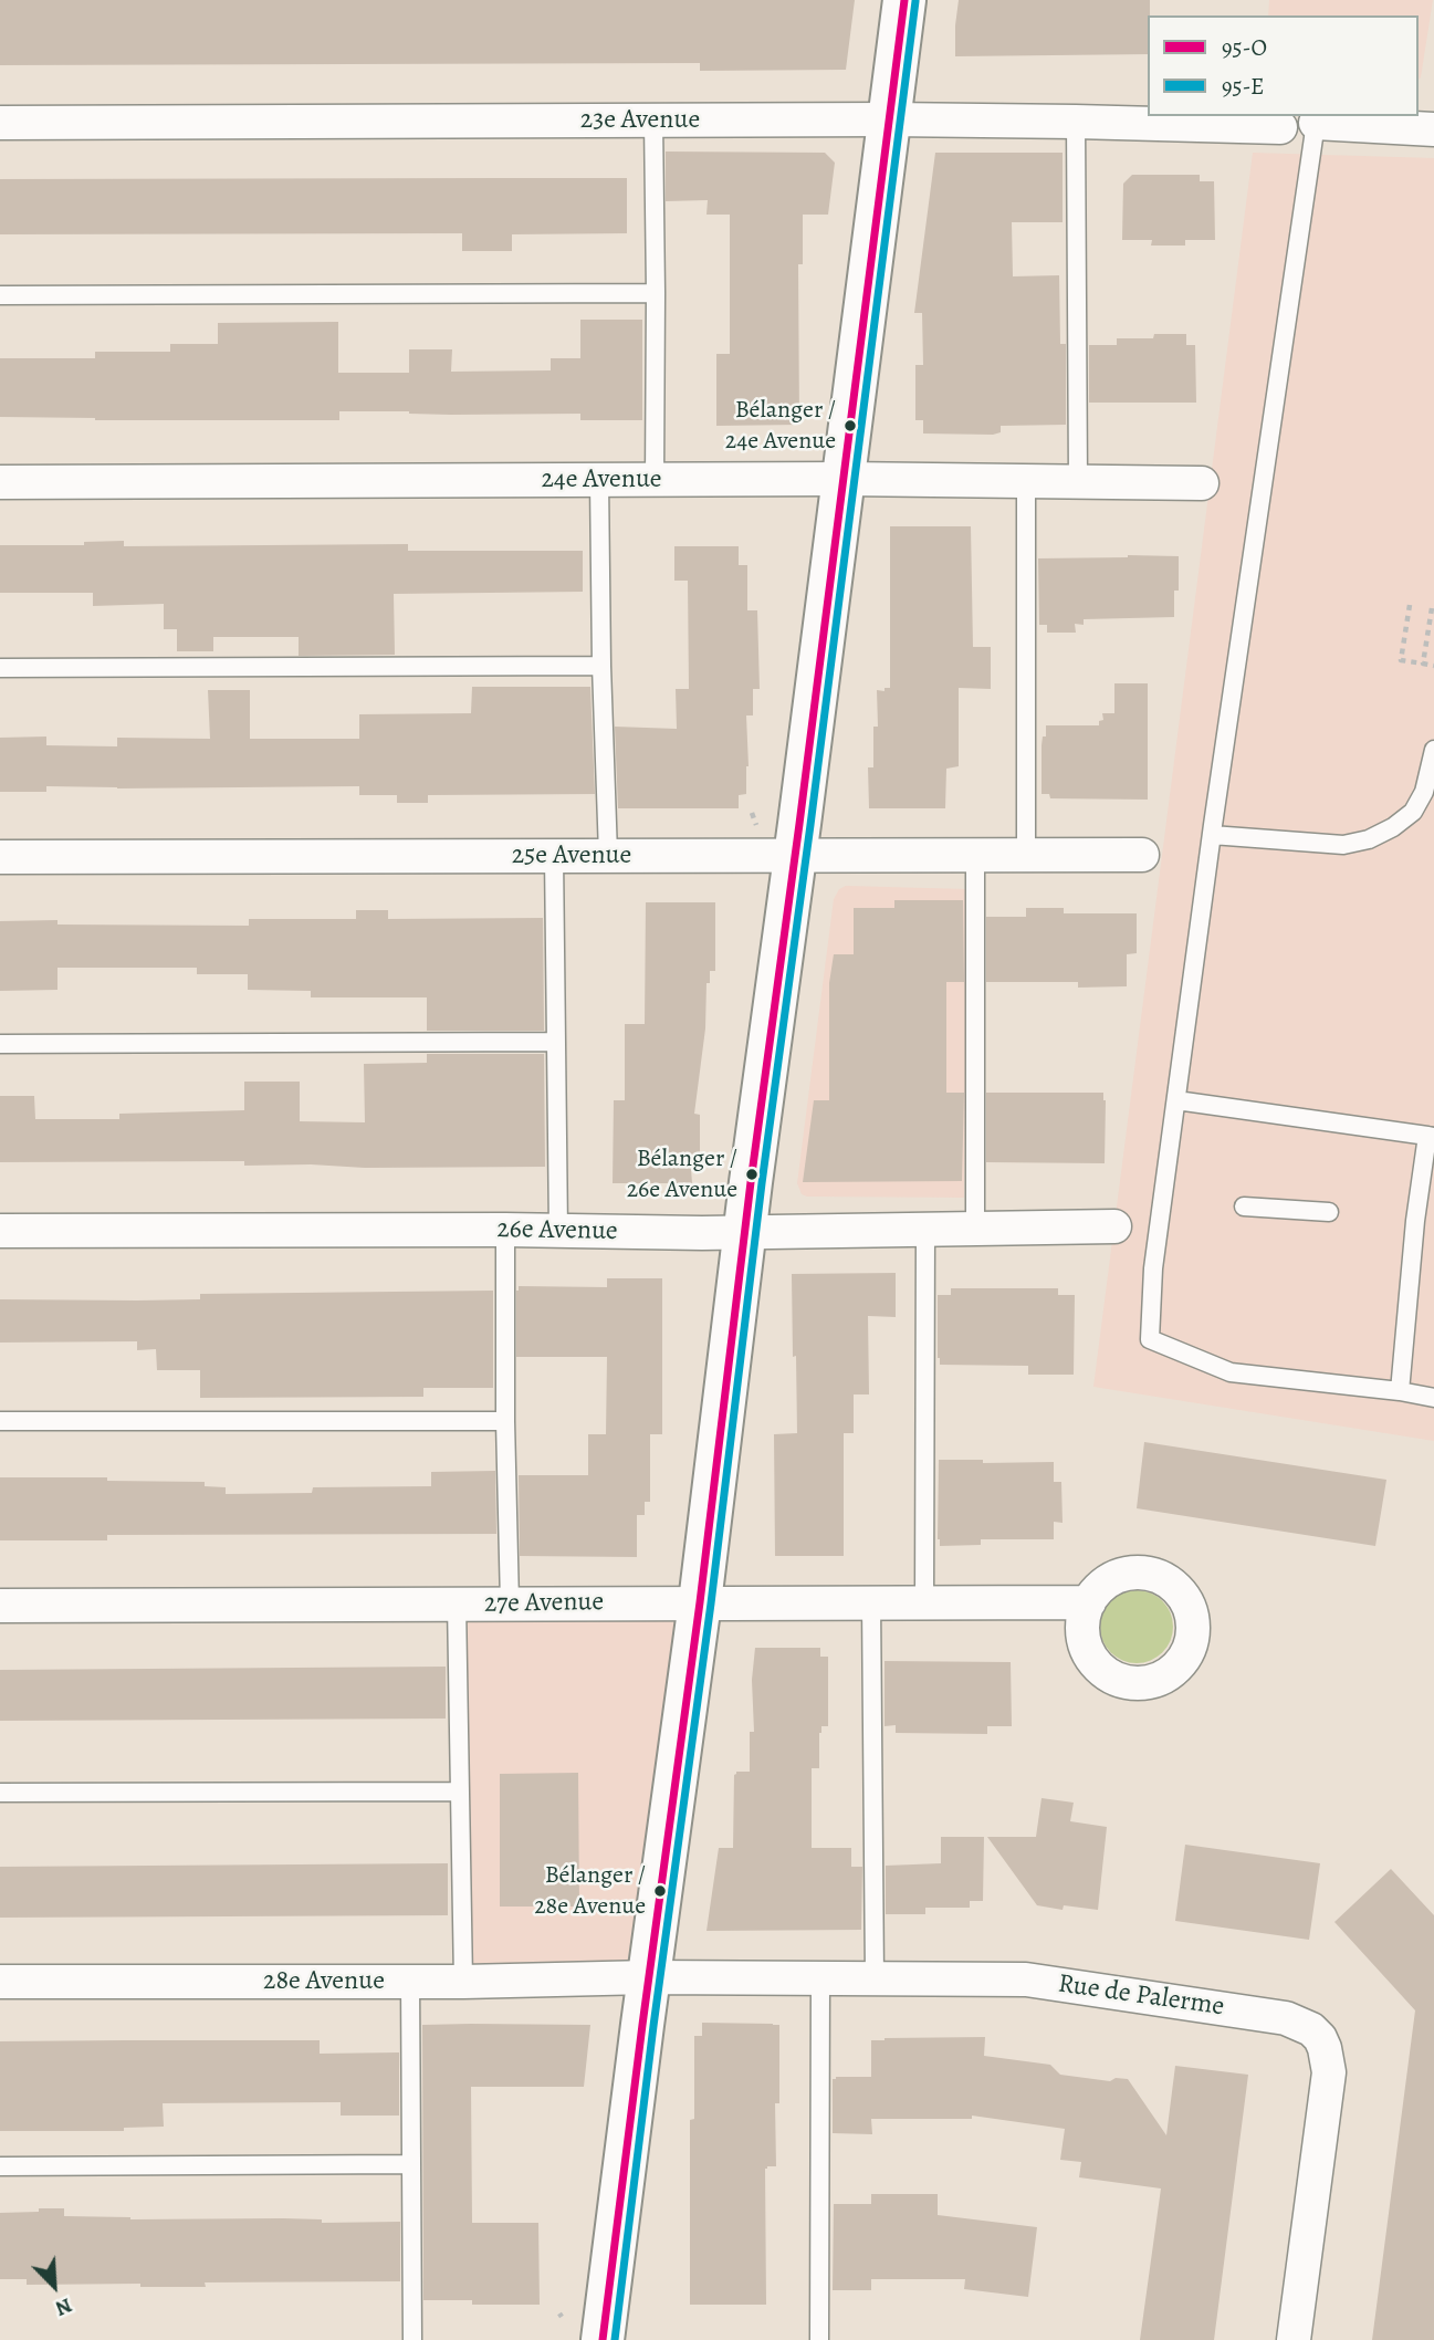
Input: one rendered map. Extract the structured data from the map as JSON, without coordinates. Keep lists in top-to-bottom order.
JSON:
{
  "streets": {
    "street": [
      "23e Avenue",
      "24e Avenue",
      "25e Avenue",
      "26e Avenue",
      "27e Avenue",
      "28e Avenue",
      "Rue de Palerme"
    ]
  },
  "crossings": [
    ["28e Avenue", "Rue de Palerme"]
  ],
  "places": ["Bélanger / 24e Avenue", "Bélanger / 26e Avenue", "Bélanger / 28e Avenue"],
  "lines": ["transit line 95-O", "transit line 95-E"],
  "legend": ["95-O", "95-E"],
  "north": "bottom right"
}
